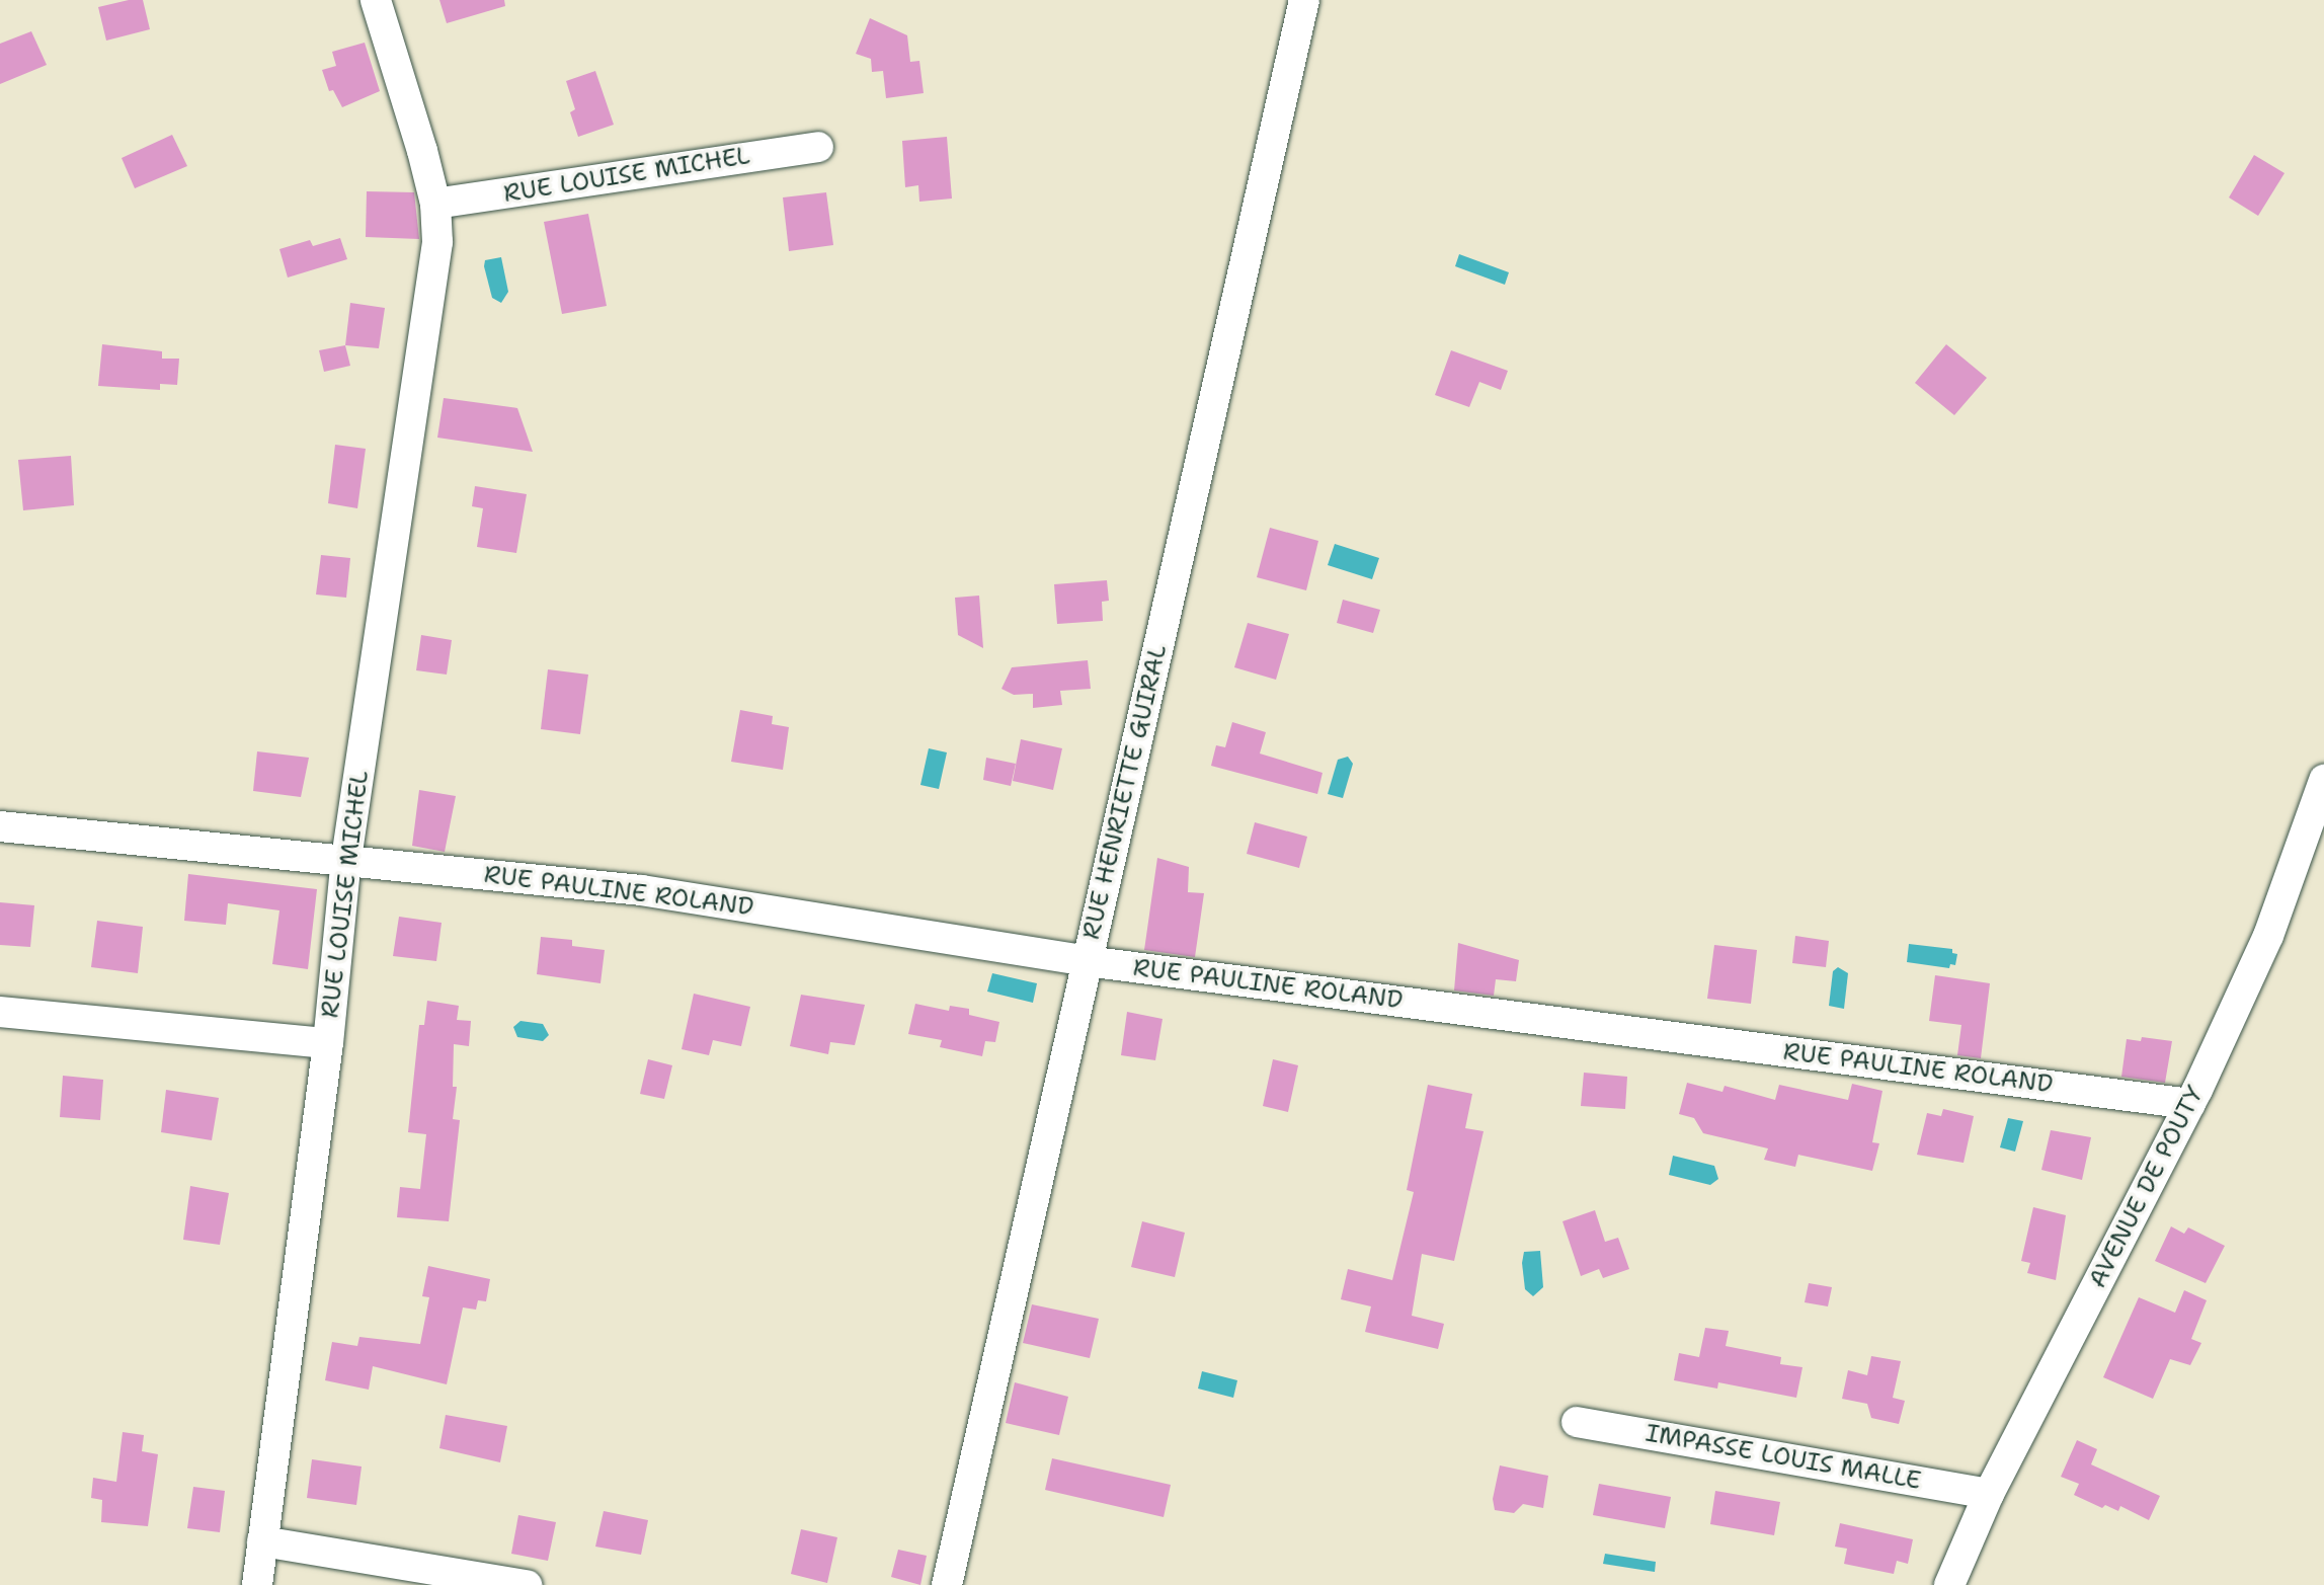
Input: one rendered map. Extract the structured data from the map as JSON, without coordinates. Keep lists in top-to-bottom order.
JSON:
{
  "streets": {
    "street": [
      "RUE LOUISE MICHEL",
      "RUE HENRIETTE GUIRAL",
      "RUE PAULINE ROLAND",
      "AVENUE DE POUTY",
      "IMPASSE LOUIS MALLE"
    ]
  },
  "crossings": [
    ["RUE LOUISE MICHEL", "RUE PAULINE ROLAND"],
    ["RUE HENRIETTE GUIRAL", "RUE PAULINE ROLAND"],
    ["RUE PAULINE ROLAND", "AVENUE DE POUTY"],
    ["AVENUE DE POUTY", "IMPASSE LOUIS MALLE"]
  ]
}
